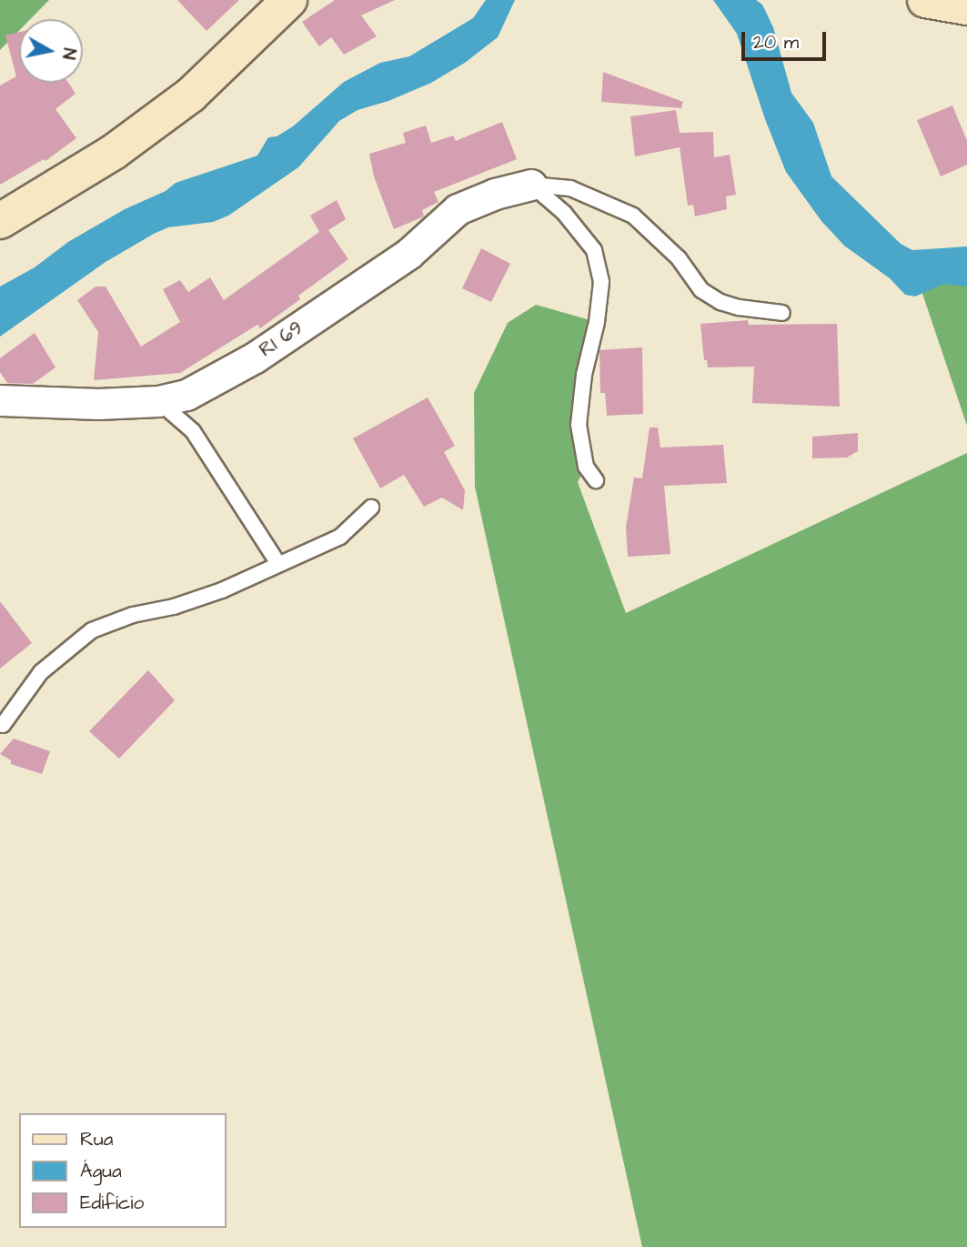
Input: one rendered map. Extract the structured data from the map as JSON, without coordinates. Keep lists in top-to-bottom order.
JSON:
{
  "streets": {
    "street": ["RI 69"]
  },
  "legend": ["Rua", "Água", "Edifício"],
  "scale_bar": "20 m",
  "north": "right"
}
